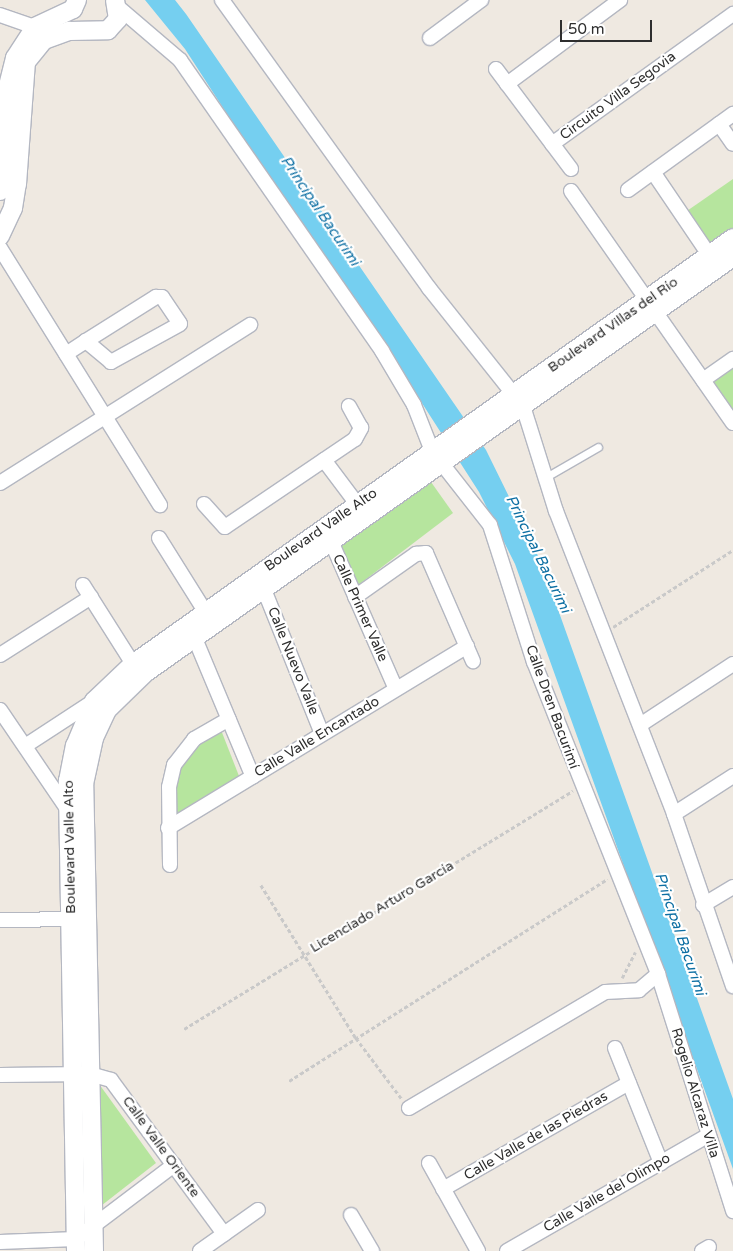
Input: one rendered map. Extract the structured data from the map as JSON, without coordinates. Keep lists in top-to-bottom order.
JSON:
{
  "streets": {
    "street": [
      "Circuito Villa Segovia",
      "Boulevard Villas del Río",
      "Boulevard Valle Alto",
      "Calle Primer Valle",
      "Calle Nuevo Valle",
      "Calle Dren Bacurimí",
      "Calle Valle Encantado",
      "Rogelio Alcaraz Villa",
      "Calle Valle de las Piedras",
      "Calle Valle Oriente",
      "Calle Valle del Olimpo"
    ],
    "path": ["Licenciado Arturo García"]
  },
  "crossings": [
    ["Boulevard Villas del Río", "Boulevard Valle Alto"],
    ["Boulevard Valle Alto", "Calle Primer Valle"],
    ["Boulevard Valle Alto", "Calle Nuevo Valle"],
    ["Boulevard Valle Alto", "Calle Dren Bacurimí"],
    ["Boulevard Valle Alto", "Calle Valle Oriente"],
    ["Calle Primer Valle", "Calle Valle Encantado"],
    ["Calle Nuevo Valle", "Calle Valle Encantado"],
    ["Calle Dren Bacurimí", "Licenciado Arturo García"],
    ["Calle Dren Bacurimí", "Rogelio Alcaraz Villa"],
    ["Rogelio Alcaraz Villa", "Calle Valle del Olimpo"]
  ],
  "water": ["Principal Bacurimi"],
  "scale_bar": "50 m"
}
